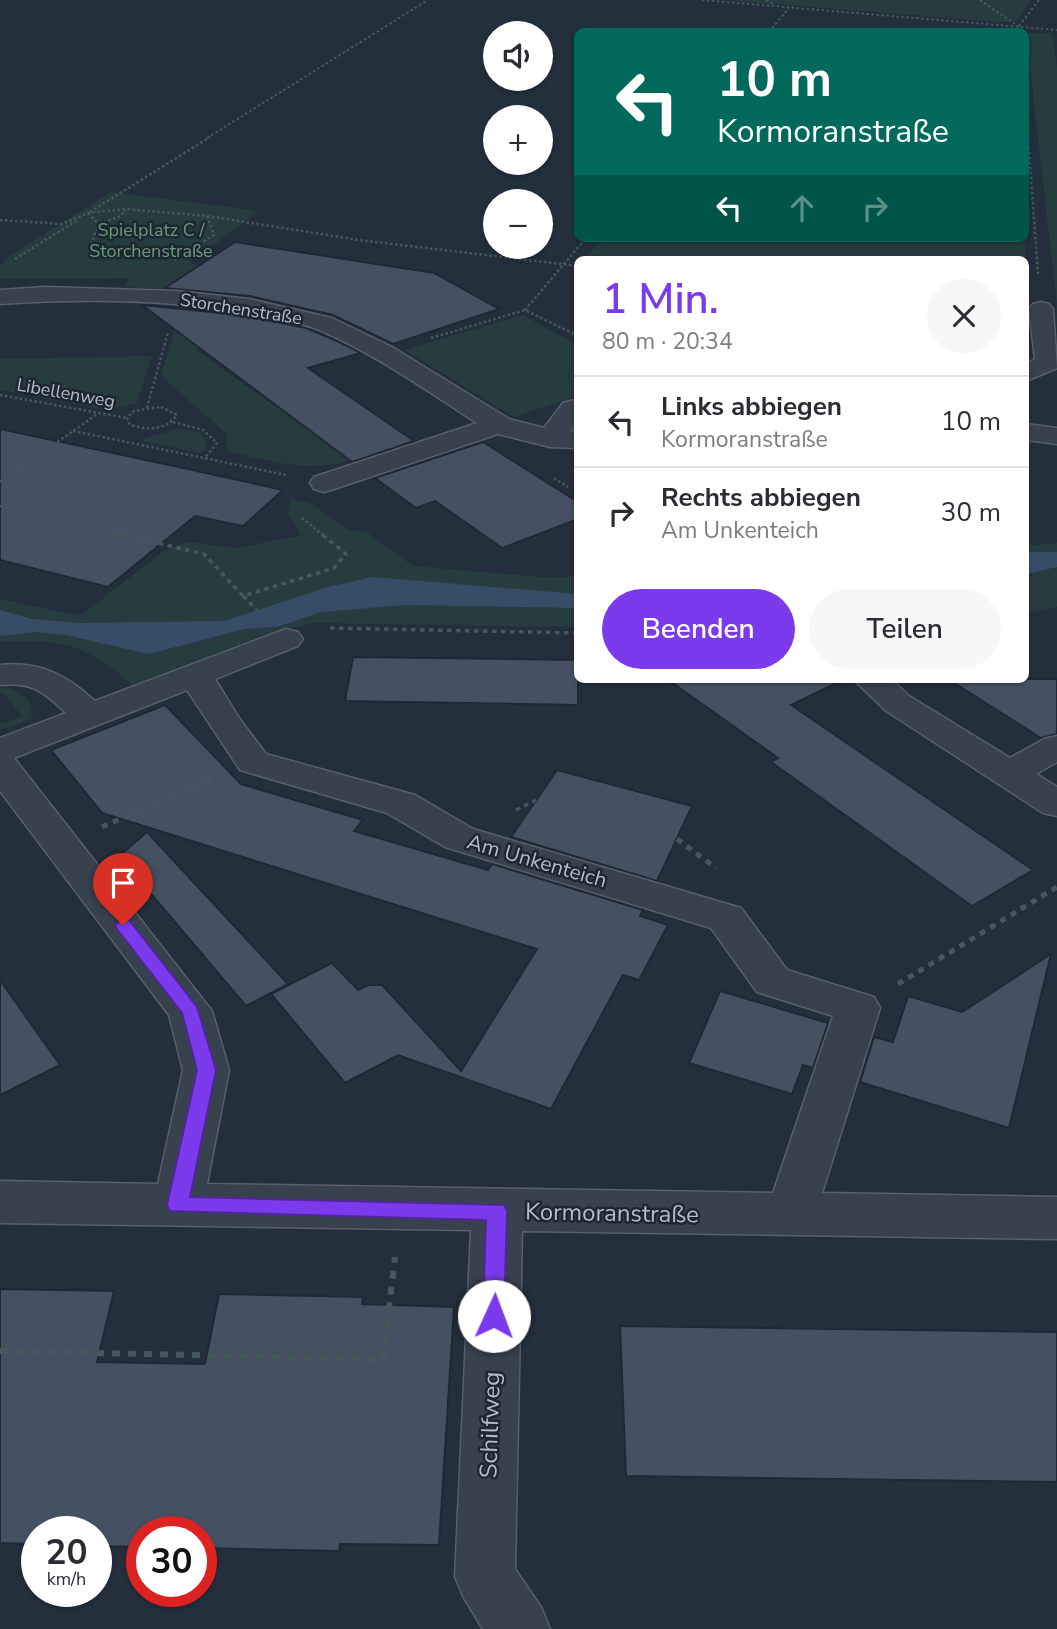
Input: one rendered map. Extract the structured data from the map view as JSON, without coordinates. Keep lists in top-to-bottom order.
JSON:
{
  "streets": {
    "street": [
      "Storchenstraße",
      "Am Unkenteich",
      "Kormoranstraße",
      "Schilfweg"
    ],
    "path": ["Libellenweg"]
  },
  "crossings": [
    ["Kormoranstraße", "Schilfweg"]
  ],
  "parks": ["Spielplatz C / Storchenstraße"],
  "page": {
    "map_buttons": ["+", "−"],
    "turn": ["10 m", "Kormoranstraße"],
    "heading": ["1 Min.", "80 m · 20:34"],
    "list": [
      {
        "name": "Links abbiegen",
        "note": "Kormoranstraße",
        "value": "10 m"
      },
      {
        "name": "Rechts abbiegen",
        "note": "Am Unkenteich",
        "value": "30 m"
      }
    ],
    "buttons": ["Beenden", "Teilen"],
    "speed": "20 km/h",
    "limit": "30"
  }
}
